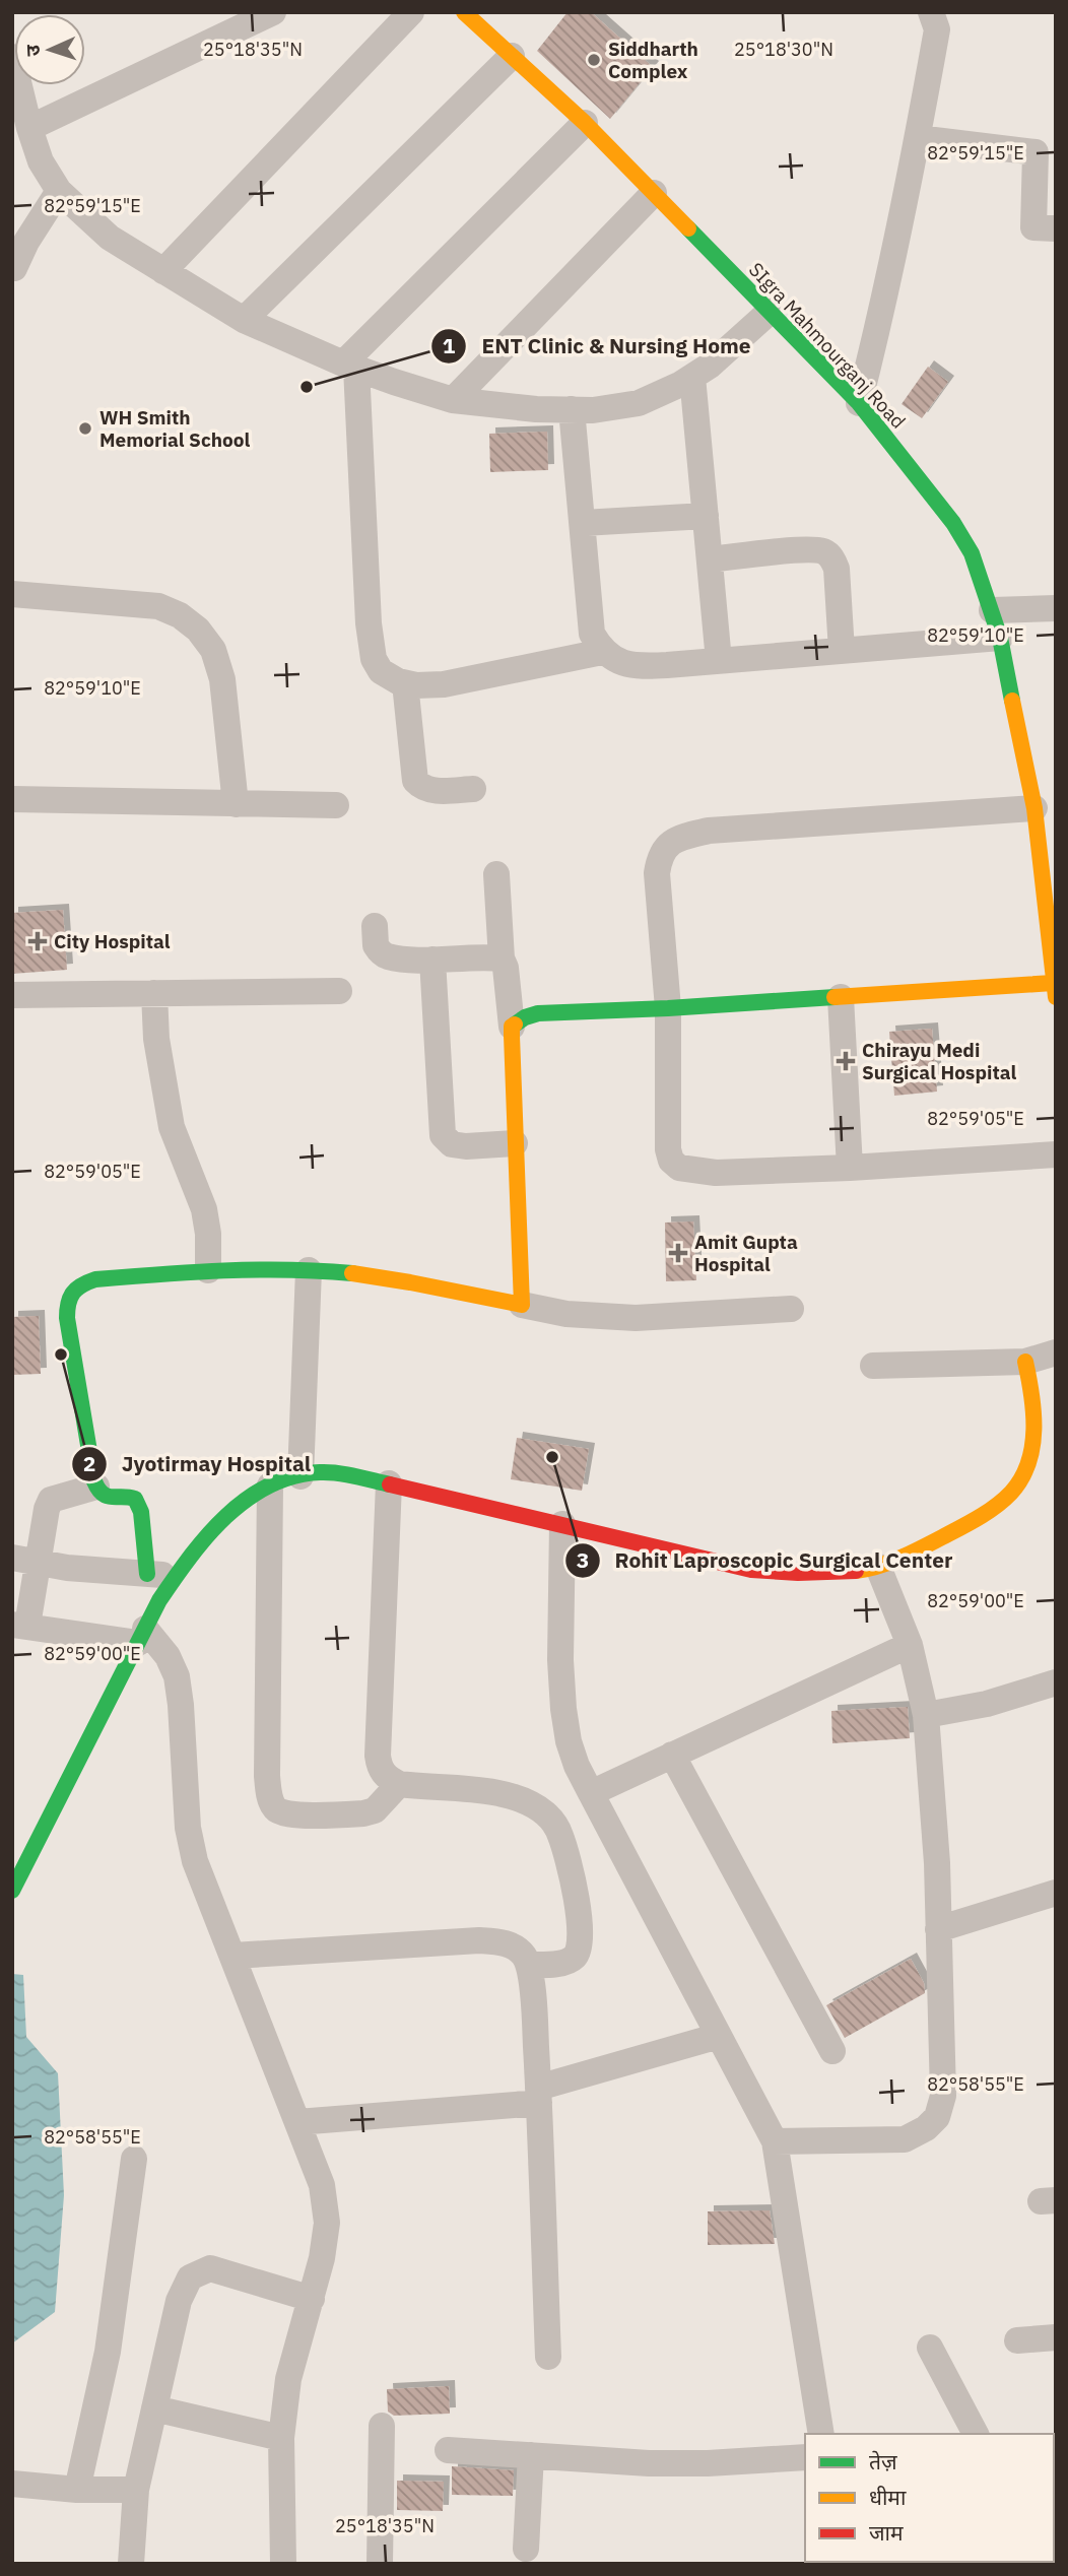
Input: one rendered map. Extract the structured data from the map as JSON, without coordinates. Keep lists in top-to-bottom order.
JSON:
{
  "streets": {
    "street": ["SIgra Mahmourganj Road"]
  },
  "places": {
    "other": [
      "Siddharth Complex",
      "ENT Clinic & Nursing Home",
      "WH Smith Memorial School",
      "Jyotirmay Hospital",
      "Rohit Laproscopic Surgical Center"
    ],
    "health": ["City Hospital", "Chirayu Medi Surgical Hospital", "Amit Gupta Hospital"]
  },
  "legend": ["तेज़", "धीमा", "जाम"],
  "north": "left",
  "coordinates": [
    "25°18'35\"N",
    "25°18'30\"N",
    "82°59'15\"E",
    "82°59'10\"E",
    "82°59'05\"E",
    "82°59'00\"E",
    "82°58'55\"E"
  ]
}
